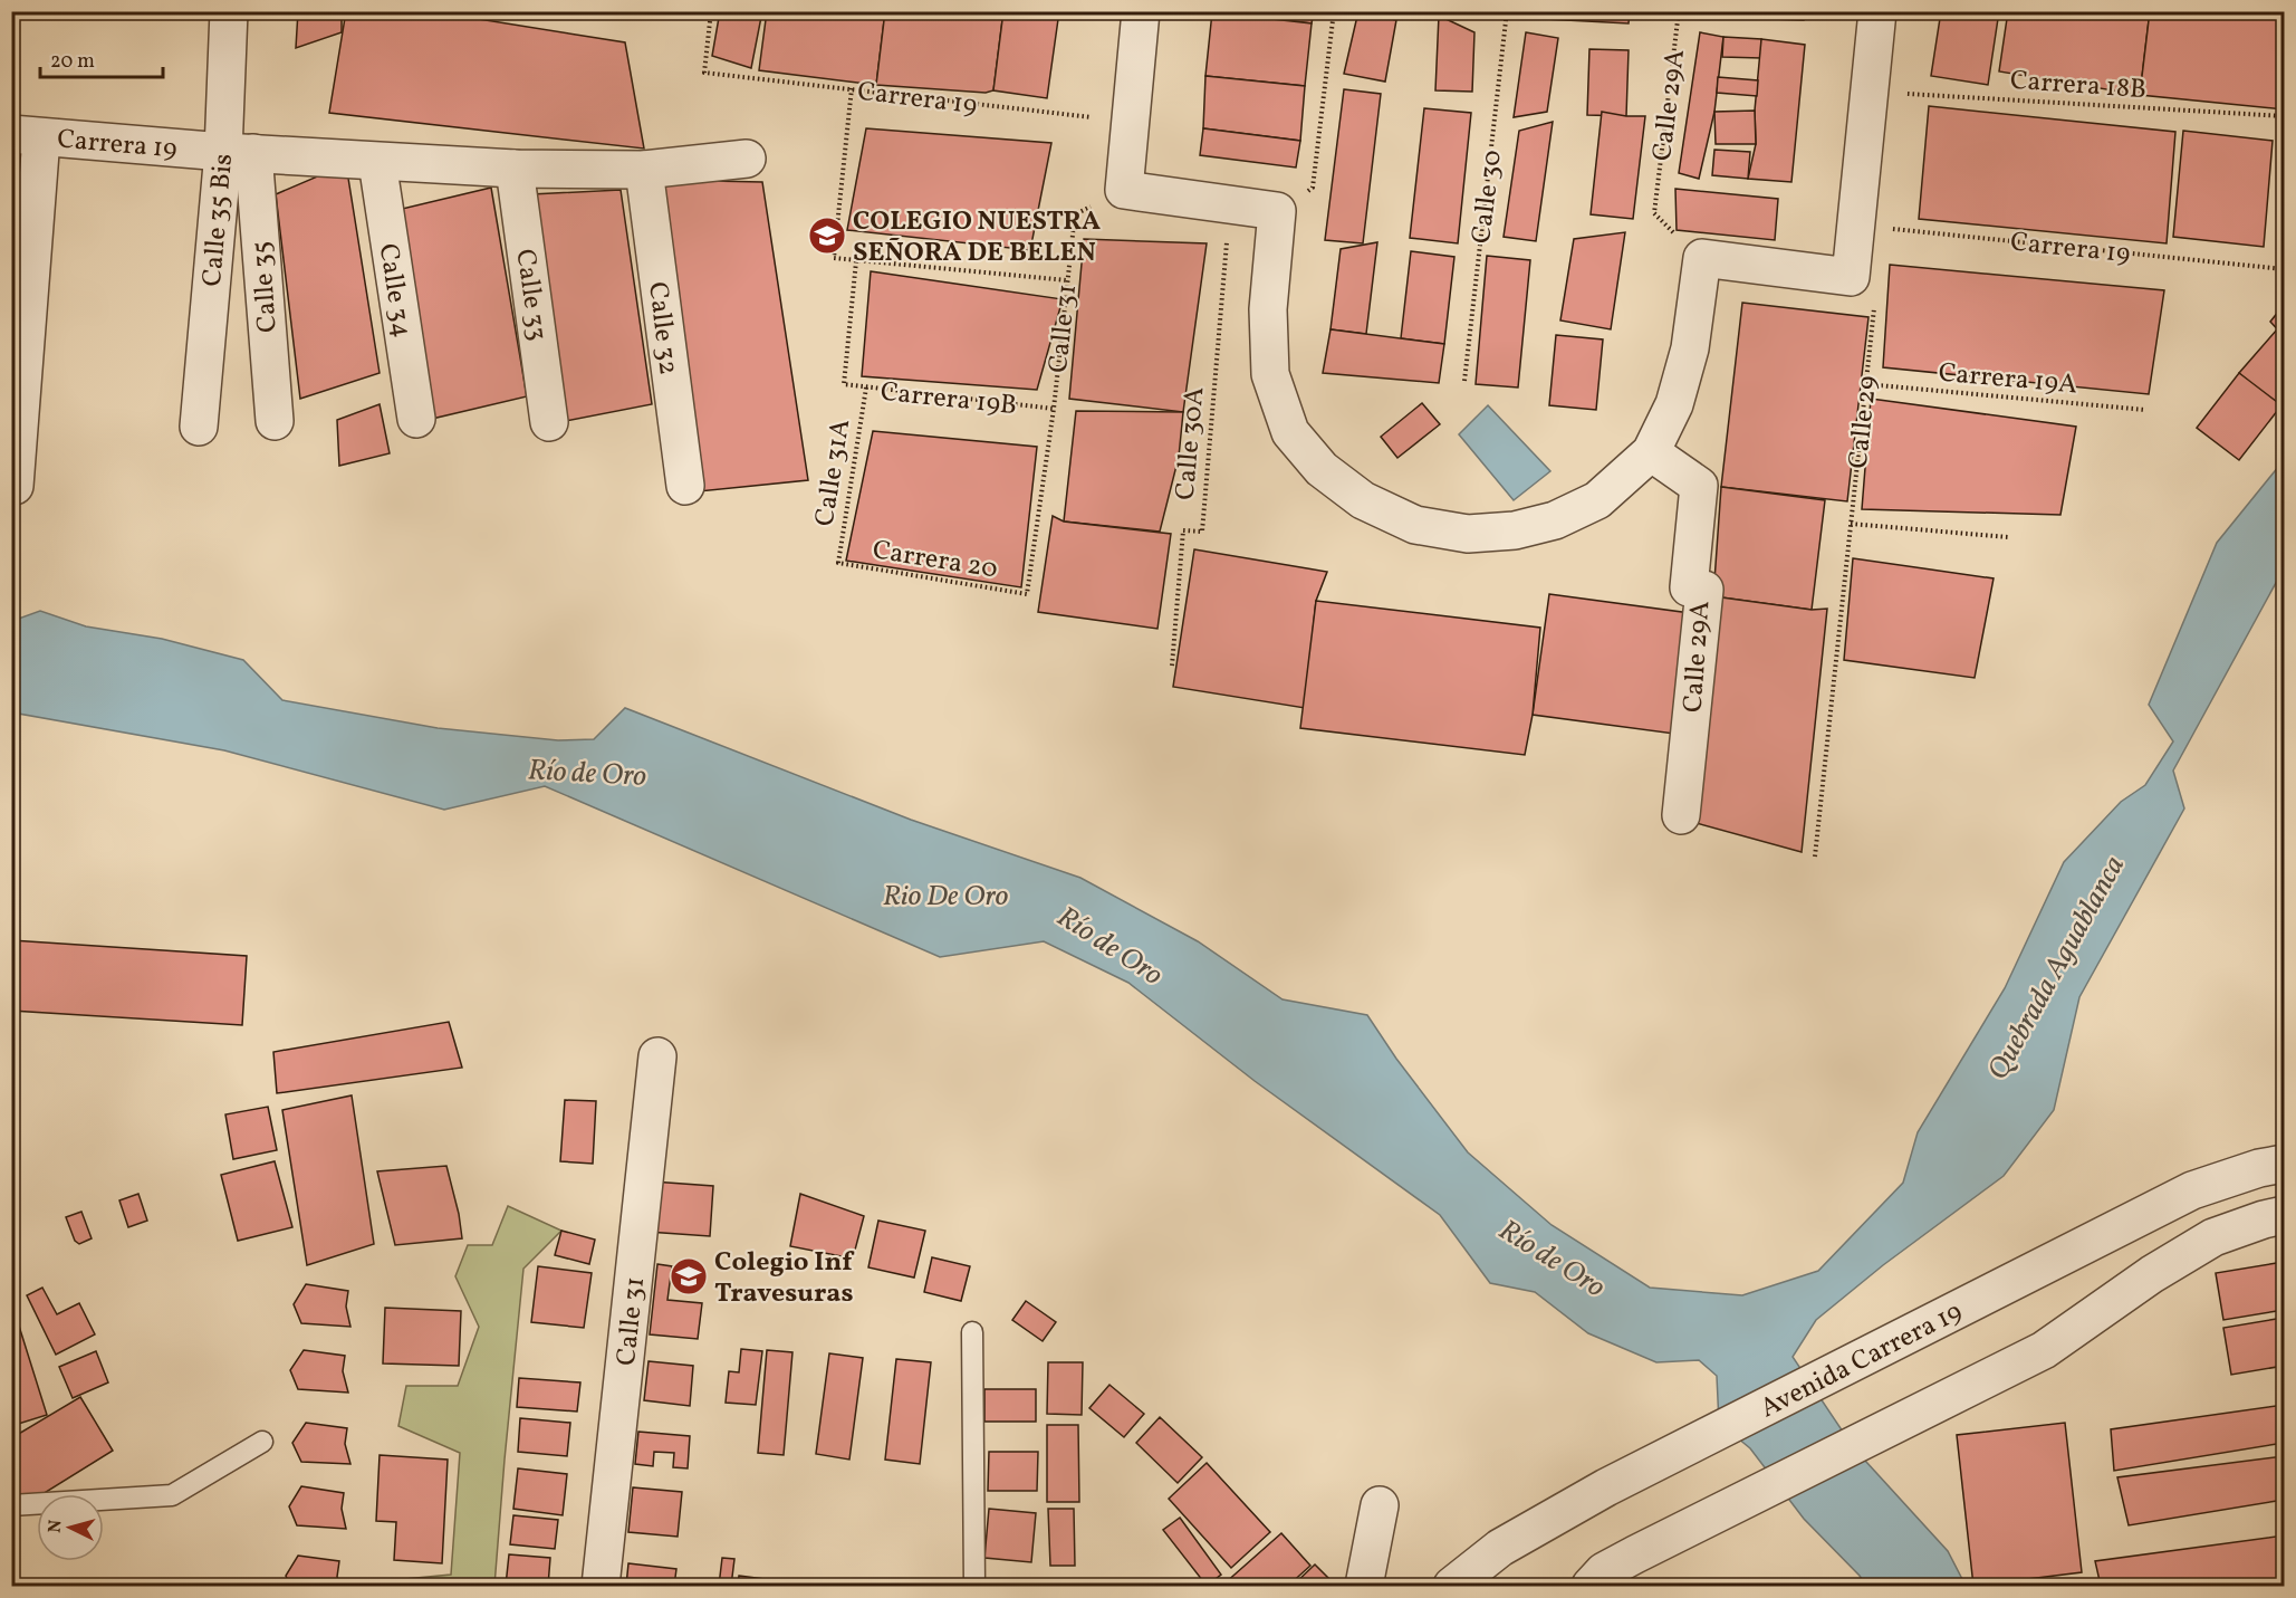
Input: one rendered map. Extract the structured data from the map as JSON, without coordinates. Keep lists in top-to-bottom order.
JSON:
{
  "streets": {
    "street": [
      "Carrera 19",
      "Calle 29A",
      "Calle 35 Bis",
      "Calle 35",
      "Calle 34",
      "Calle 33",
      "Calle 32",
      "Calle 31",
      "Avenida Carrera 19"
    ],
    "path": [
      "Carrera 18B",
      "Calle 30",
      "Carrera 19A",
      "Carrera 19B",
      "Calle 29",
      "Calle 30A",
      "Calle 31A",
      "Carrera 20"
    ]
  },
  "crossings": [
    ["Carrera 19", "Calle 35 Bis"],
    ["Carrera 19", "Calle 35"],
    ["Carrera 19", "Calle 34"],
    ["Carrera 19", "Calle 33"],
    ["Carrera 19", "Calle 32"],
    ["Calle 35 Bis", "Calle 35"],
    ["Calle 31", "Carrera 19B"],
    ["Calle 31", "Carrera 20"],
    ["Carrera 19A", "Calle 29"],
    ["Carrera 19B", "Calle 31A"],
    ["Calle 31A", "Carrera 20"]
  ],
  "water": ["Río de Oro", "Rio De Oro", "Quebrada Aguablanca"],
  "places": {
    "school or university": ["COLEGIO NUESTRA SEÑORA DE BELEN", "Colegio Inf Travesuras"]
  },
  "scale_bar": "20 m",
  "north": "left"
}
